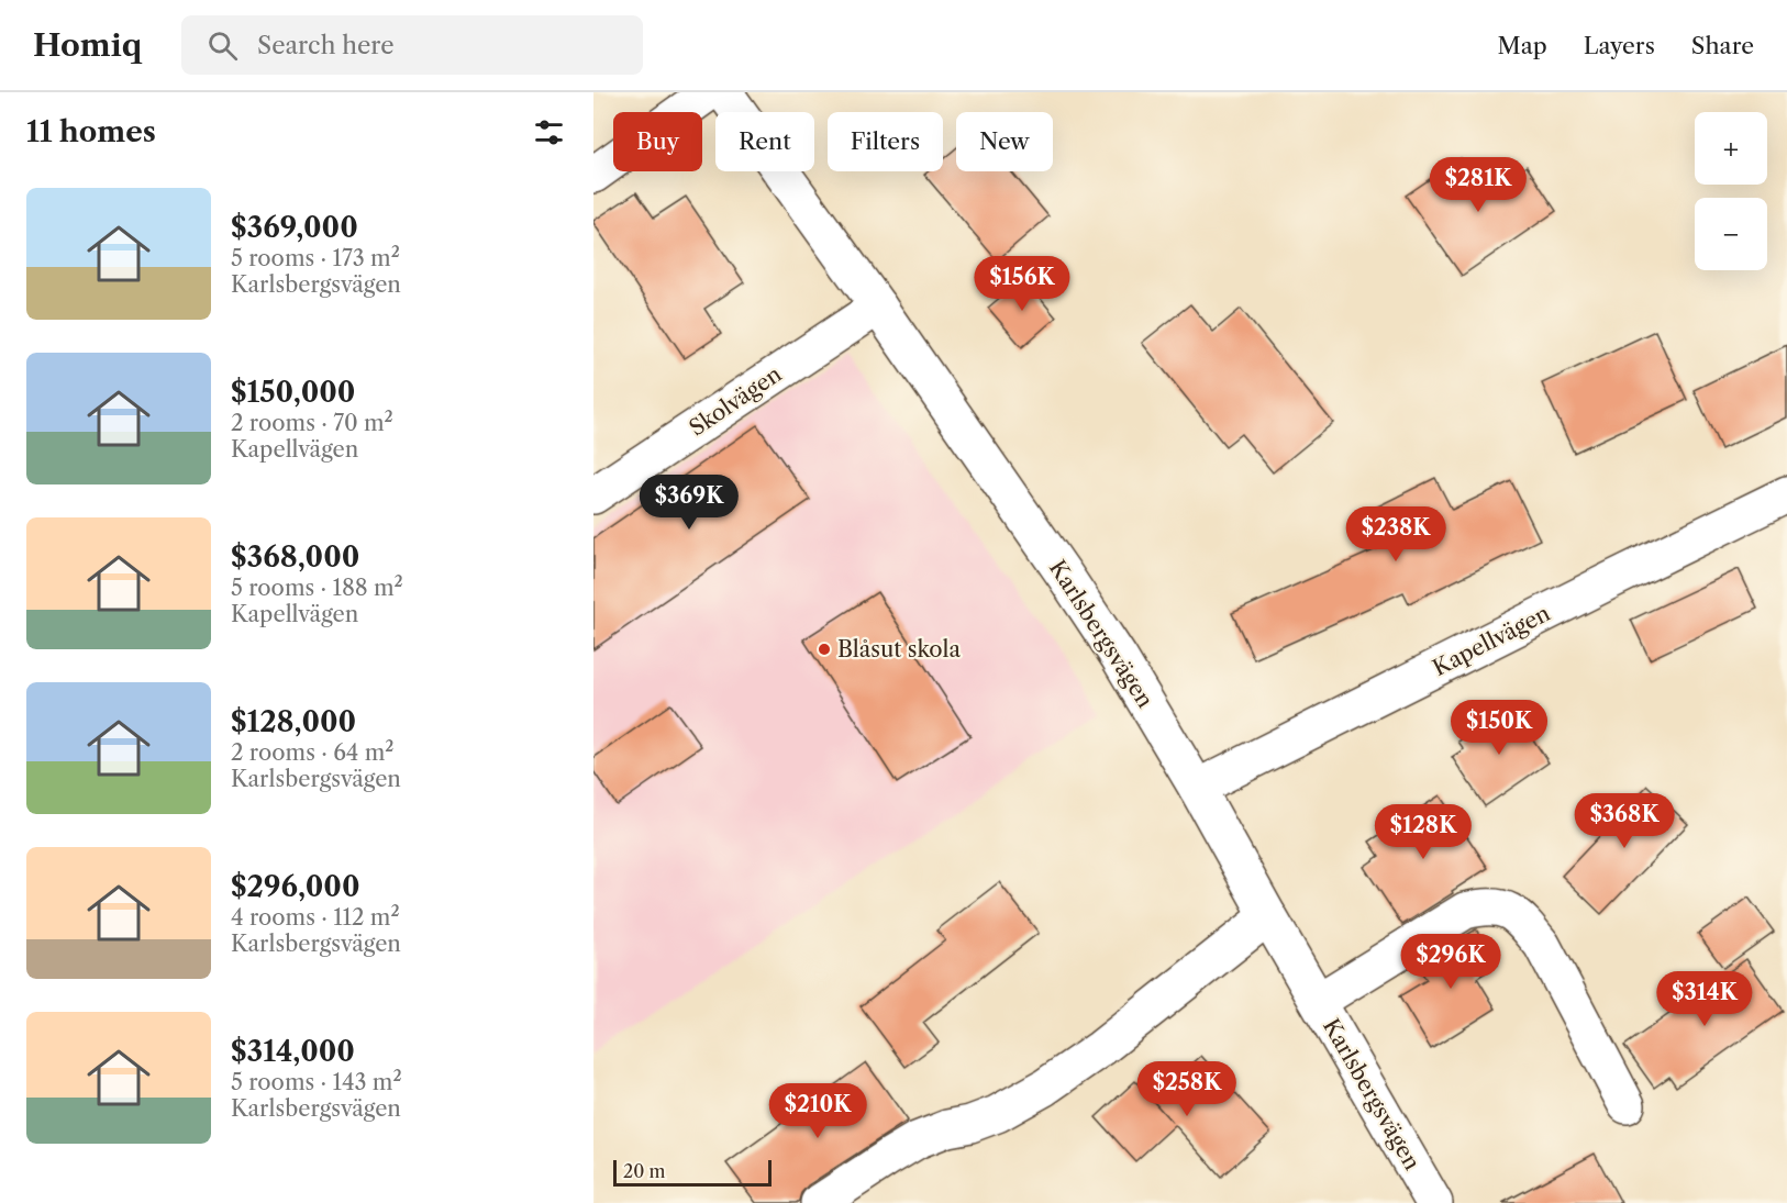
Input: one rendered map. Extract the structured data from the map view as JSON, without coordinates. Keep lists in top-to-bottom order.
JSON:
{
  "streets": {
    "street": ["Skolvägen", "Karlsbergsvägen", "Kapellvägen"]
  },
  "crossings": [
    ["Skolvägen", "Karlsbergsvägen"],
    ["Karlsbergsvägen", "Kapellvägen"]
  ],
  "places": ["Blåsut skola"],
  "scale_bar": "20 m",
  "page": {
    "header": "Homiq",
    "search": "Search here",
    "nav": ["Map", "Layers", "Share"],
    "heading": "11 homes",
    "map_buttons": ["+", "−"],
    "chip": [
      "Buy",
      "Rent",
      "Filters",
      "New"
    ],
    "price": [
      "$281K",
      "$156K",
      "$369K",
      "$238K",
      "$150K",
      "$368K",
      "$128K",
      "$296K",
      "$314K",
      "$258K",
      "$210K"
    ],
    "list": [
      {
        "name": "$369,000",
        "note": "5 rooms · 173 m² · Karlsbergsvägen"
      },
      {
        "name": "$150,000",
        "note": "2 rooms · 70 m² · Kapellvägen"
      },
      {
        "name": "$368,000",
        "note": "5 rooms · 188 m² · Kapellvägen"
      },
      {
        "name": "$128,000",
        "note": "2 rooms · 64 m² · Karlsbergsvägen"
      },
      {
        "name": "$296,000",
        "note": "4 rooms · 112 m² · Karlsbergsvägen"
      },
      {
        "name": "$314,000",
        "note": "5 rooms · 143 m² · Karlsbergsvägen"
      }
    ],
    "scale": "20 m"
  }
}
